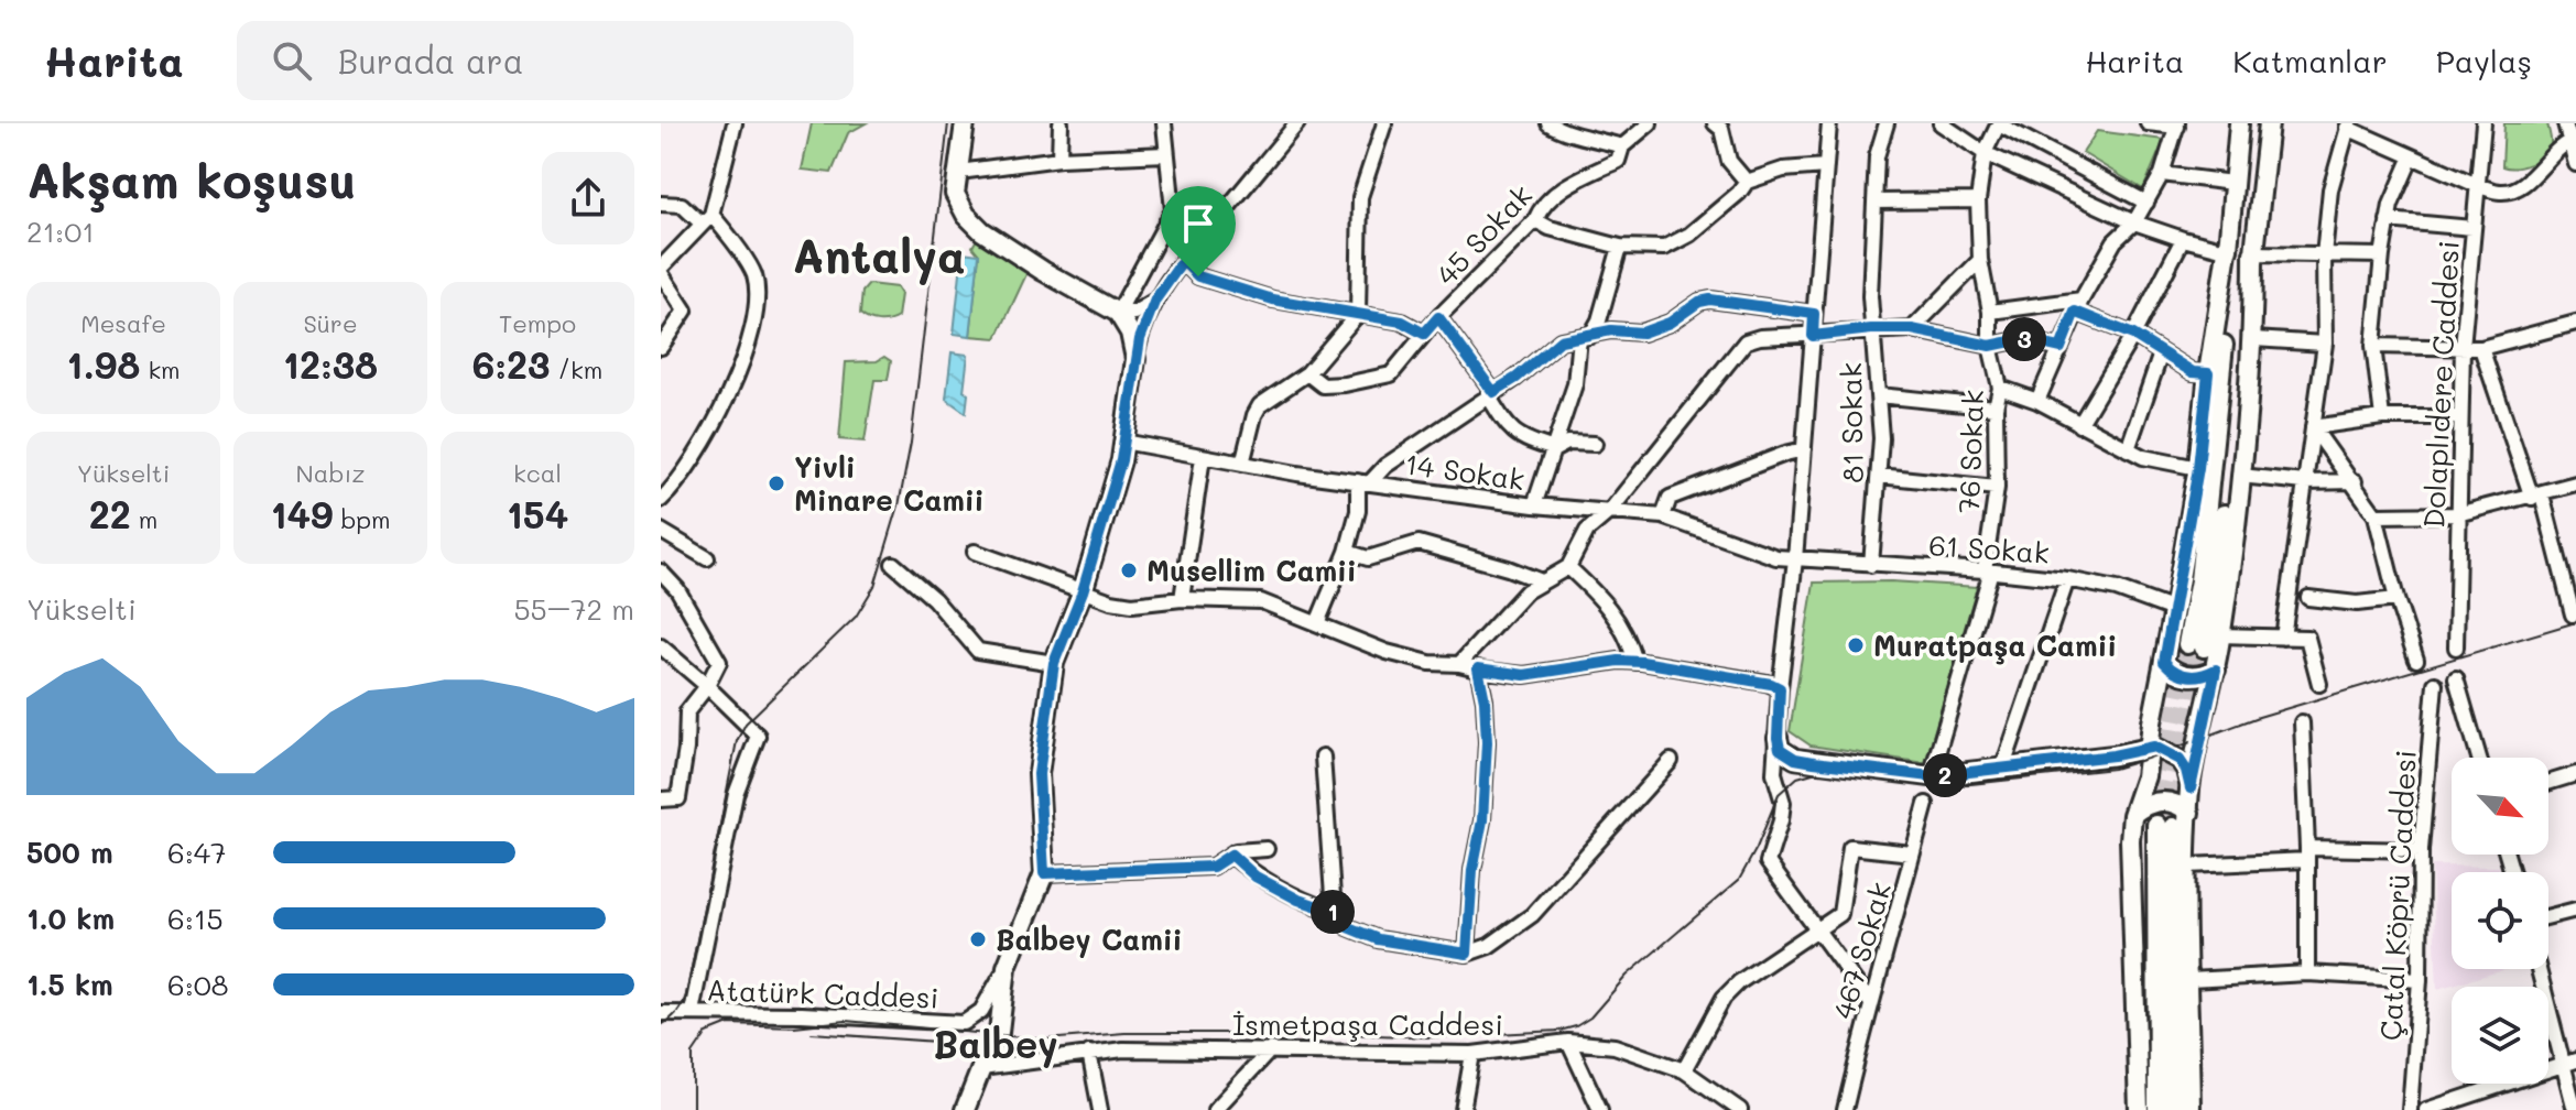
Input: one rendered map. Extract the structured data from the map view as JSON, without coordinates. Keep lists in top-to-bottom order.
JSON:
{
  "streets": {
    "street": [
      "45 Sokak",
      "Dolaplıdere Caddesi",
      "81 Sokak",
      "76 Sokak",
      "14 Sokak",
      "61 Sokak",
      "Çatal Köprü Caddesi",
      "467 Sokak",
      "Atatürk Caddesi",
      "İsmetpaşa Caddesi"
    ]
  },
  "crossings": [
    ["81 Sokak", "61 Sokak"],
    ["76 Sokak", "61 Sokak"],
    ["14 Sokak", "61 Sokak"]
  ],
  "districts": ["Antalya", "Balbey"],
  "places": [
    "Yivli Minare Camii",
    "Musellim Camii",
    "Muratpaşa Camii",
    "Balbey Camii"
  ],
  "north": "bottom right",
  "page": {
    "header": "Harita",
    "search": "Burada ara",
    "nav": ["Harita", "Katmanlar", "Paylaş"],
    "heading": ["Akşam koşusu", "21:01"],
    "stats": [
      ["Mesafe", "1.98 km"],
      ["Süre", "12:38"],
      ["Tempo", "6:23 /km"],
      ["Yükselti", "22 m"],
      ["Nabız", "149 bpm"],
      ["kcal", "154"]
    ],
    "pins": ["3", "2", "1"],
    "chart": ["Yükselti", "55–72 m"],
    "list": [
      {
        "name": "500 m",
        "note": "6:47"
      },
      {
        "name": "1.0 km",
        "note": "6:15"
      },
      {
        "name": "1.5 km",
        "note": "6:08"
      }
    ]
  }
}
